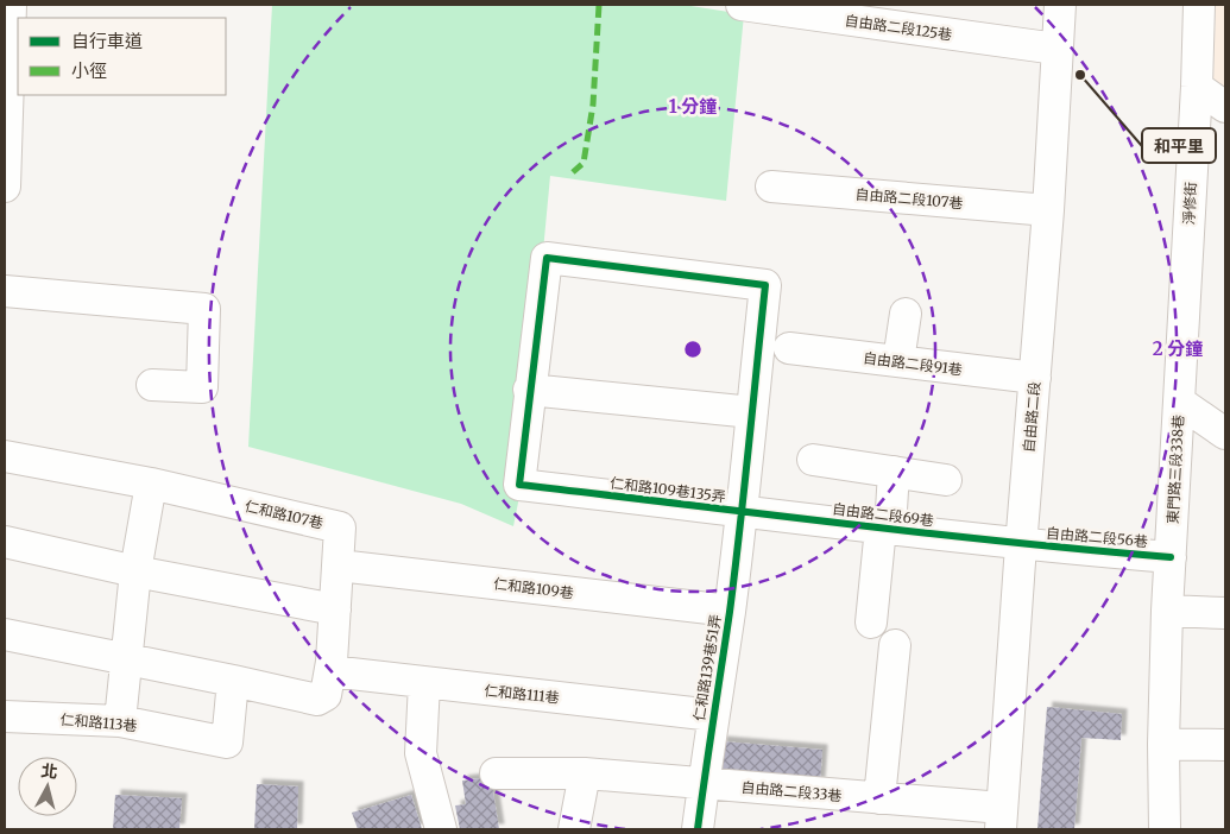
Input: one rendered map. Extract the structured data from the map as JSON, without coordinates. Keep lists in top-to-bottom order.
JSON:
{
  "streets": {
    "street": [
      "自由路二段125巷",
      "自由路二段107巷",
      "淨修街",
      "自由路二段91巷",
      "自由路二段",
      "東門路三段338巷",
      "仁和路109巷135弄",
      "仁和路107巷",
      "自由路二段69巷",
      "自由路二段56巷",
      "仁和路109巷",
      "仁和路139巷51弄",
      "仁和路111巷",
      "仁和路113巷",
      "自由路二段33巷"
    ]
  },
  "crossings": [
    ["自由路二段125巷", "自由路二段"],
    ["自由路二段107巷", "自由路二段"],
    ["淨修街", "東門路三段338巷"],
    ["自由路二段91巷", "自由路二段"],
    ["自由路二段", "自由路二段69巷"],
    ["自由路二段", "自由路二段56巷"],
    ["自由路二段", "自由路二段33巷"],
    ["東門路三段338巷", "自由路二段56巷"],
    ["仁和路109巷135弄", "自由路二段69巷"],
    ["仁和路109巷135弄", "仁和路139巷51弄"],
    ["仁和路107巷", "仁和路109巷"],
    ["仁和路107巷", "仁和路111巷"],
    ["仁和路107巷", "仁和路113巷"],
    ["自由路二段69巷", "自由路二段56巷"],
    ["自由路二段69巷", "仁和路139巷51弄"],
    ["仁和路109巷", "仁和路139巷51弄"],
    ["仁和路139巷51弄", "仁和路111巷"],
    ["仁和路139巷51弄", "自由路二段33巷"]
  ],
  "places": ["和平里"],
  "legend": ["自行車道", "小徑"],
  "north": "top",
  "rings": ["1 分鐘", "2 分鐘"]
}
